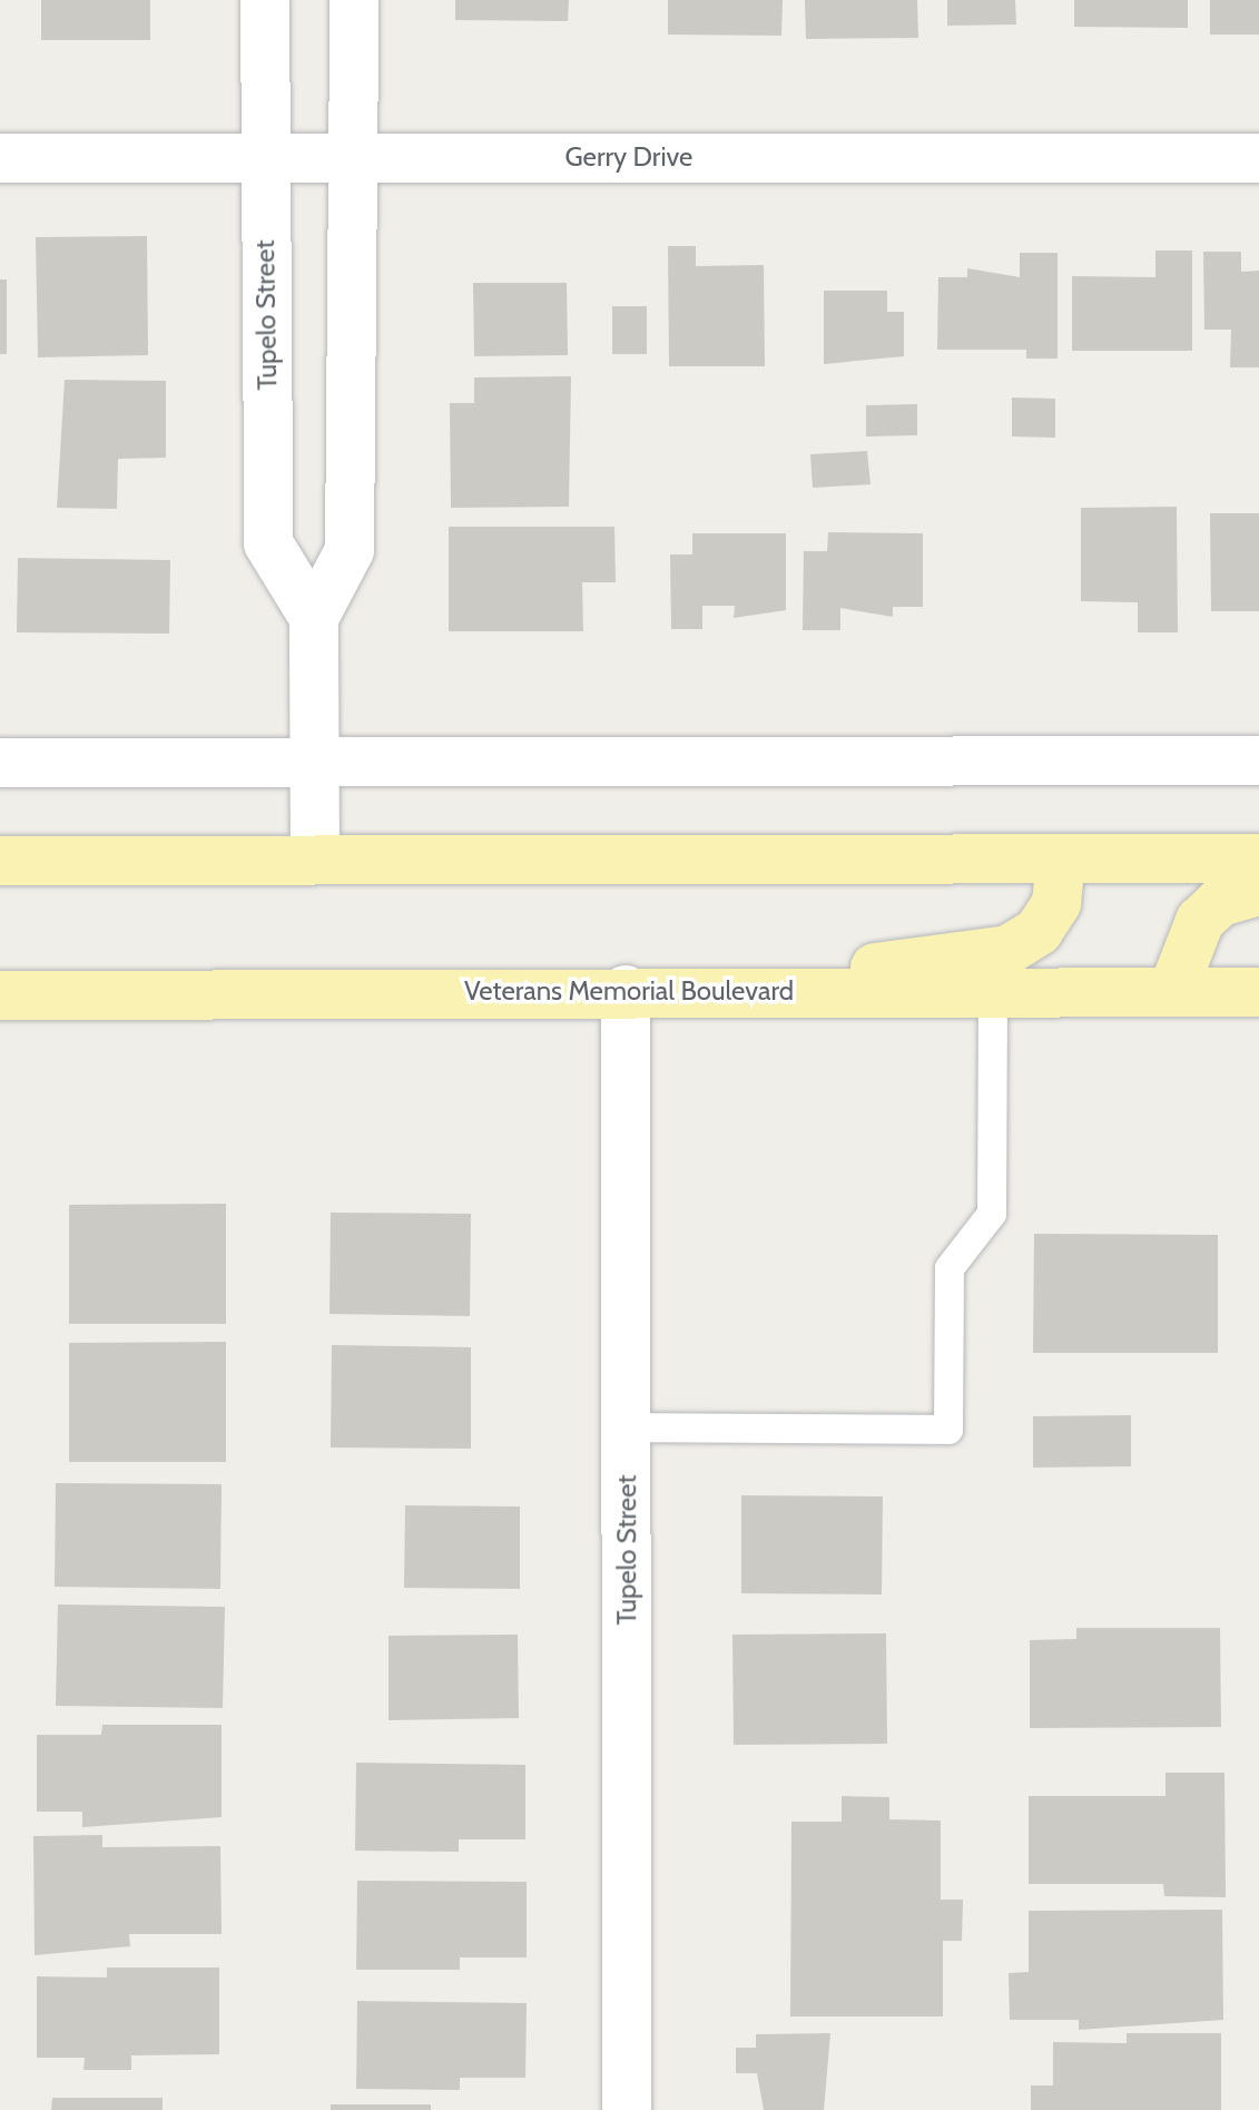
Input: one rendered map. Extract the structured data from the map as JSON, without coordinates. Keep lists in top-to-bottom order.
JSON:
{
  "streets": {
    "main road": ["Veterans Memorial Boulevard"],
    "street": ["Gerry Drive", "Tupelo Street"]
  },
  "crossings": [
    ["Gerry Drive", "Tupelo Street"],
    ["Tupelo Street", "Veterans Memorial Boulevard"]
  ]
}
